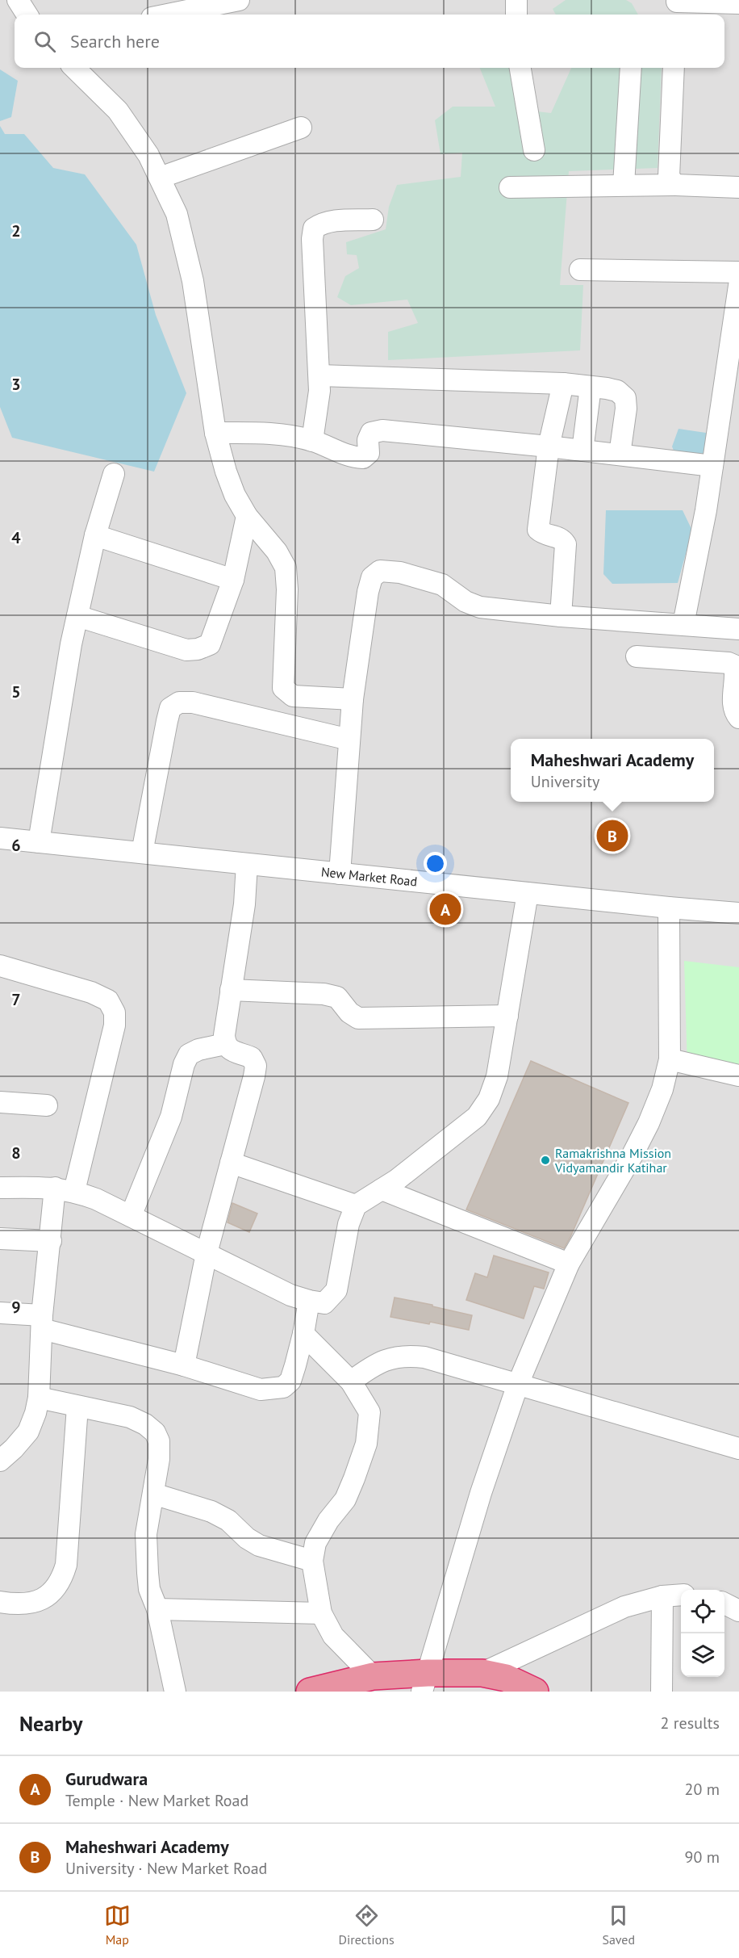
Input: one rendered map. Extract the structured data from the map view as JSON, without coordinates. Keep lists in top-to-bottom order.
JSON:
{
  "streets": {
    "street": ["New Market Road"]
  },
  "places": ["Ramakrishna Mission Vidyamandir Katihar"],
  "page": {
    "search": "Search here",
    "popup": ["Maheshwari Academy", "University"],
    "pins": ["B", "A"],
    "heading": ["Nearby", "2 results"],
    "list": [
      {
        "mark": "A",
        "name": "Gurudwara",
        "note": "Temple · New Market Road",
        "value": "20 m"
      },
      {
        "mark": "B",
        "name": "Maheshwari Academy",
        "note": "University · New Market Road",
        "value": "90 m"
      }
    ],
    "nav": ["Map", "Directions", "Saved"]
  },
  "grid": {
    "rows": [
      "2",
      "3",
      "4",
      "5",
      "6",
      "7",
      "8",
      "9"
    ]
  }
}
